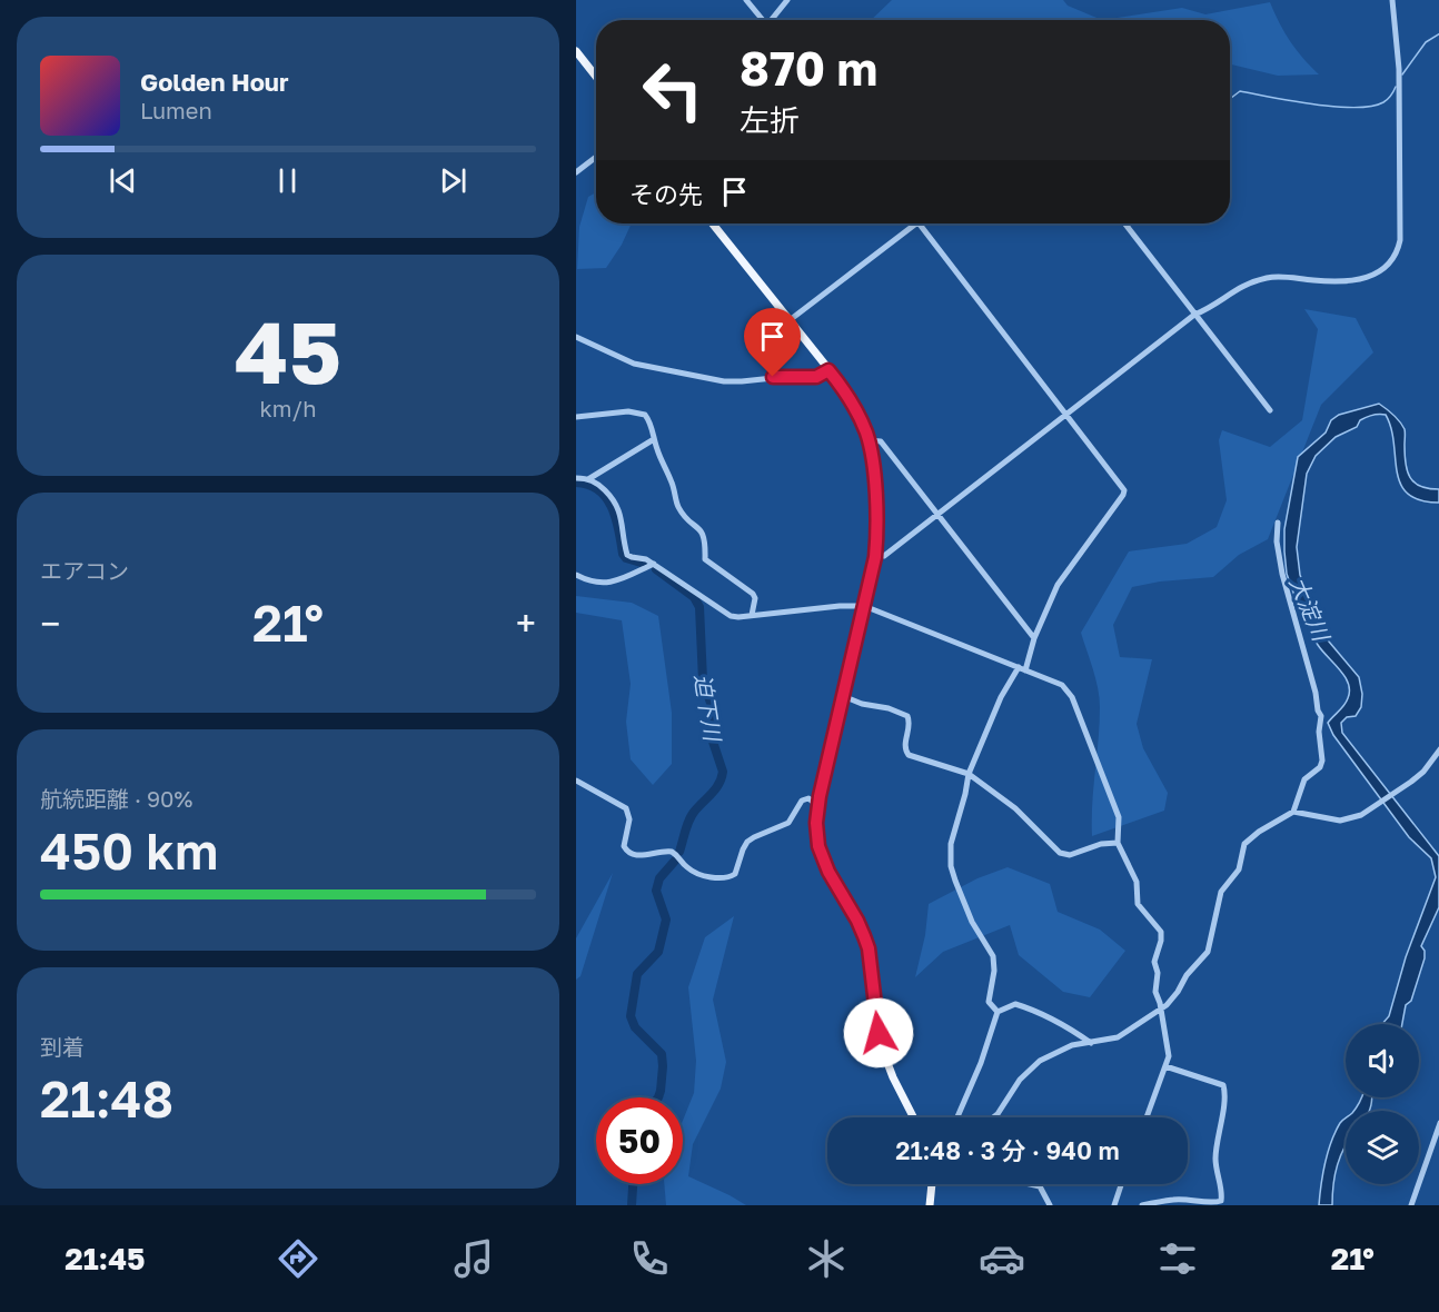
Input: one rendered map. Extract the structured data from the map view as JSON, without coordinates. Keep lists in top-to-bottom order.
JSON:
{
  "water": ["大淀川", "迫下川"],
  "page": {
    "turn": ["870 m", "左折"],
    "song": ["Golden Hour", "Lumen"],
    "then": "その先",
    "tile": [
      ["45", "km/h"],
      "エアコン",
      ["航続距離 · 90%", "450 km"],
      ["到着", "21:48"]
    ],
    "heat": ["−", "21°", "+"],
    "limit": "50",
    "trip": "21:48 · 3 分 · 940 m",
    "tabs": ["21:45", "21°"]
  }
}
